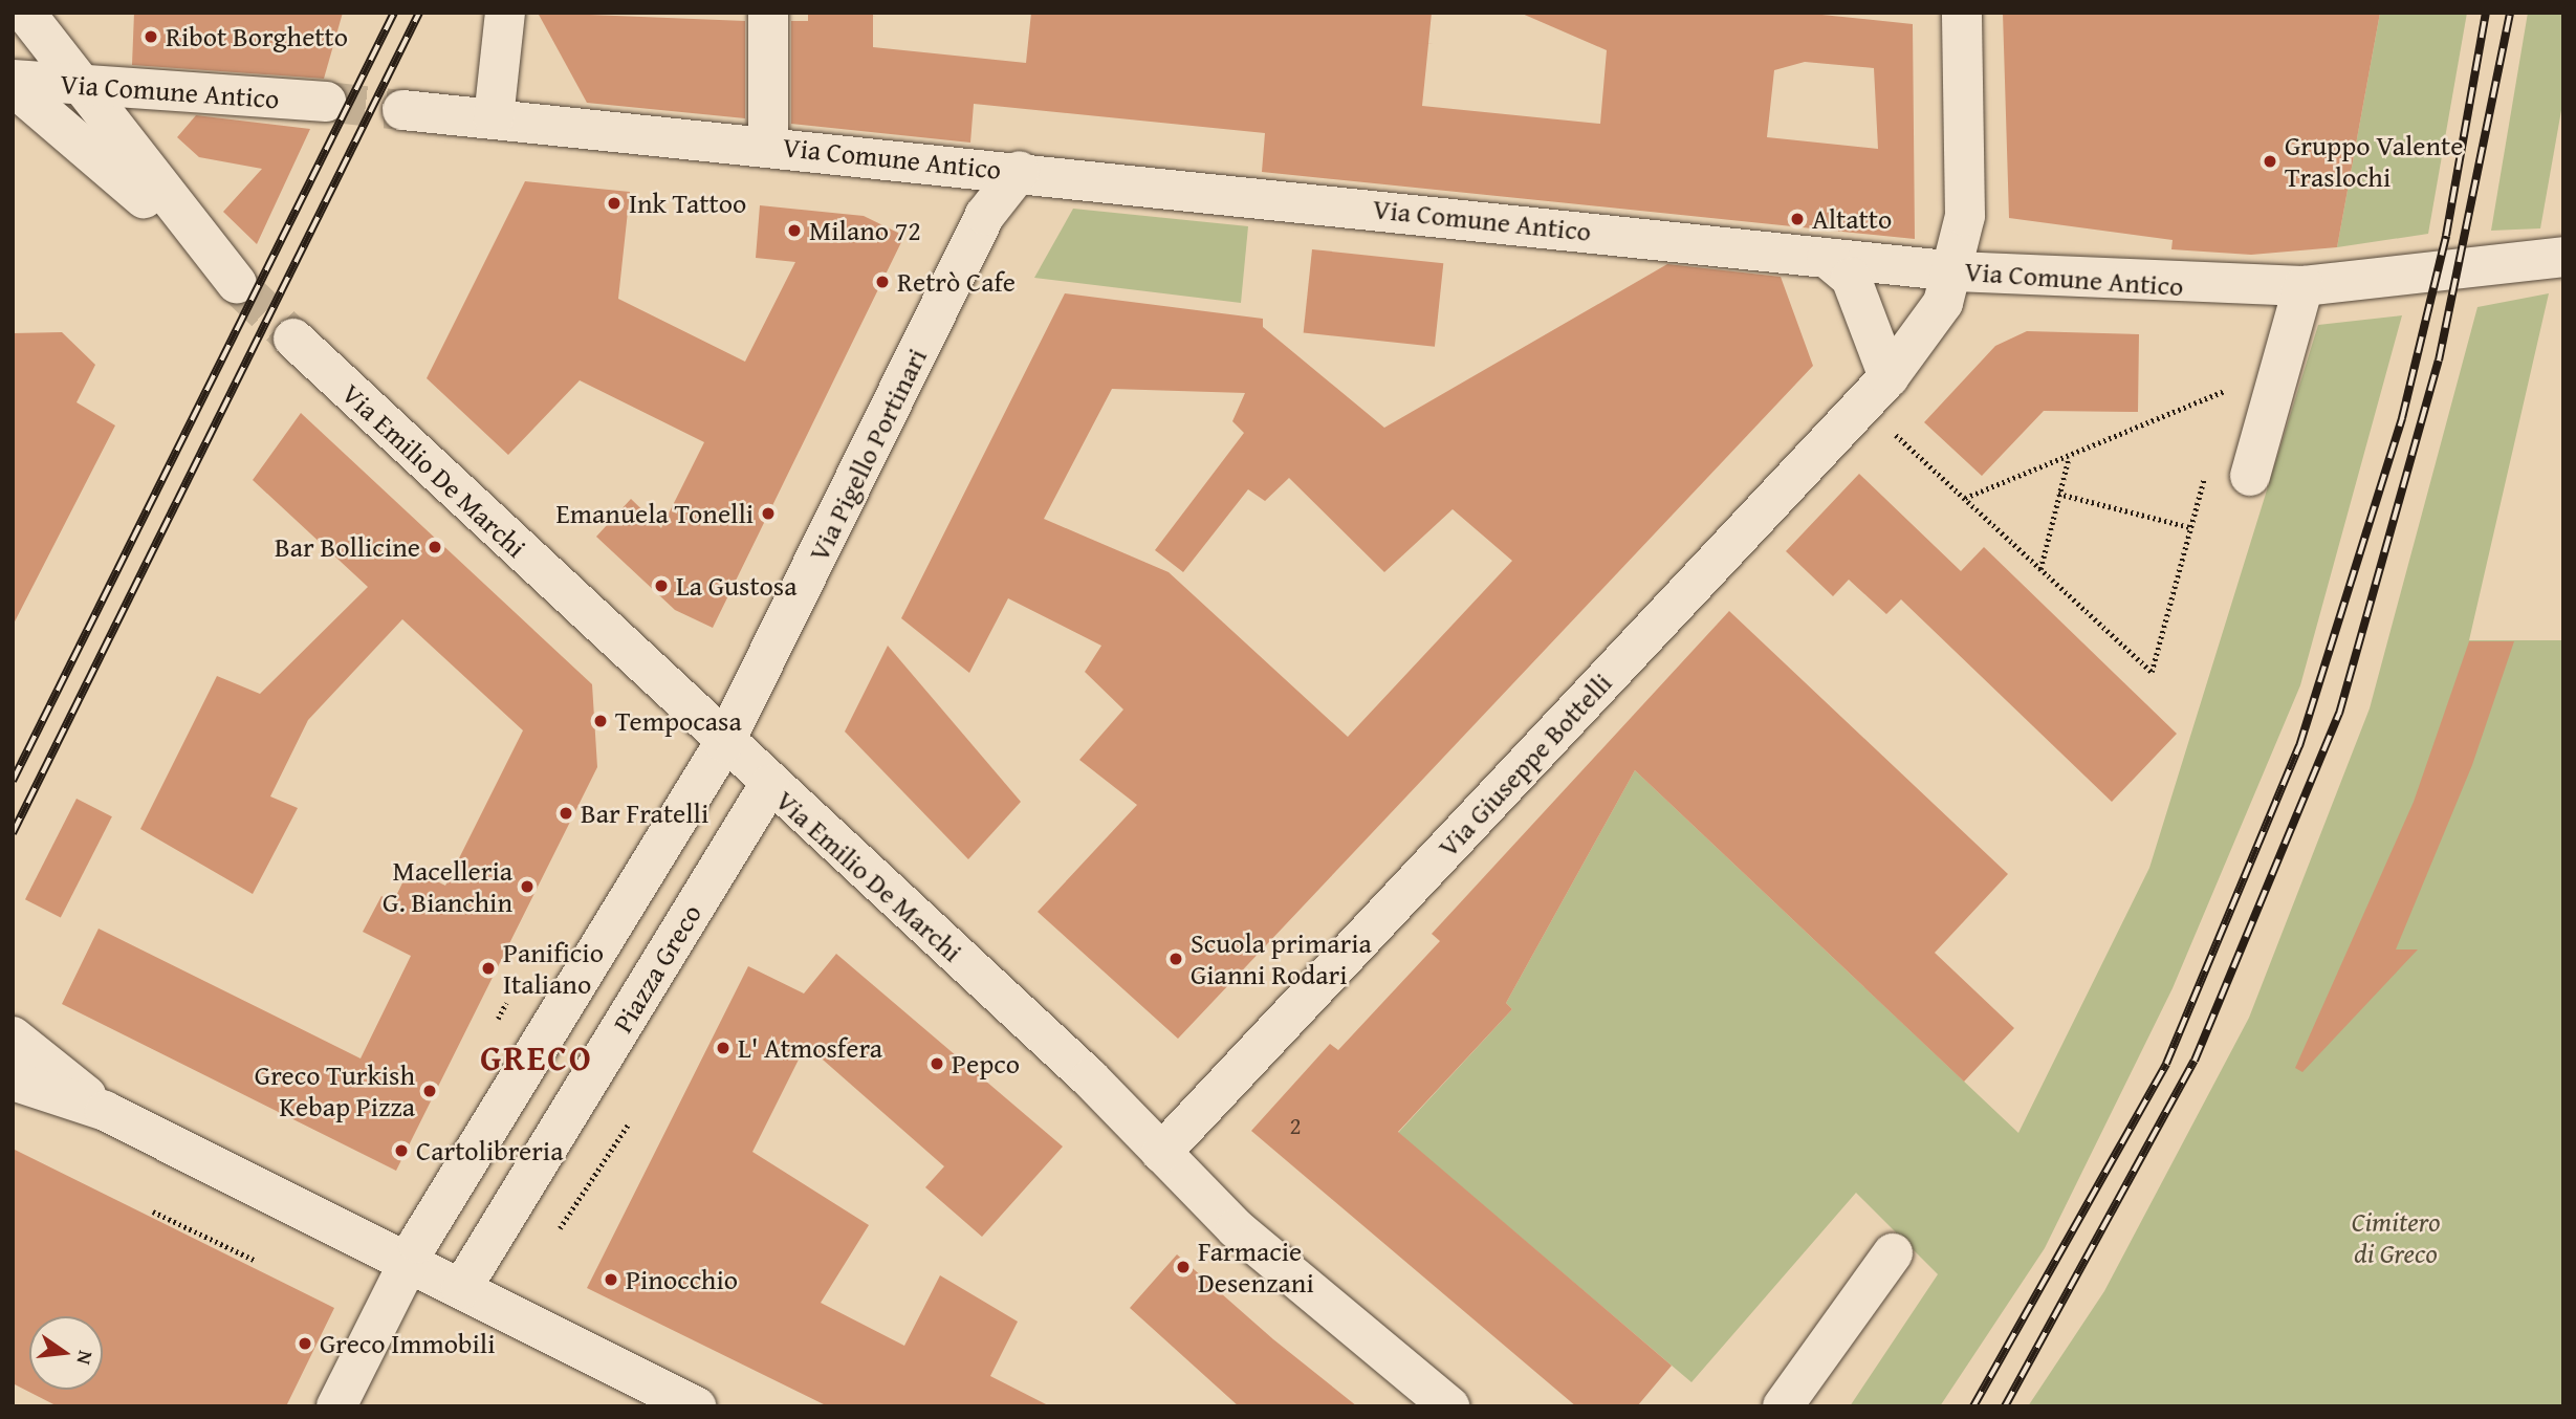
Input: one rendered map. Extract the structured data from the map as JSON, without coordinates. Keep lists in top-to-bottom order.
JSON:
{
  "streets": {
    "street": [
      "Via Comune Antico",
      "Via Pigello Portinari",
      "Via Emilio De Marchi",
      "Via Giuseppe Bottelli",
      "Piazza Greco"
    ]
  },
  "crossings": [
    ["Via Comune Antico", "Via Pigello Portinari"],
    ["Via Comune Antico", "Via Giuseppe Bottelli"],
    ["Via Pigello Portinari", "Via Emilio De Marchi"],
    ["Via Emilio De Marchi", "Via Giuseppe Bottelli"],
    ["Via Emilio De Marchi", "Piazza Greco"]
  ],
  "districts": ["GRECO"],
  "parks": ["Cimitero di Greco"],
  "places": [
    "Ribot Borghetto",
    "Gruppo Valente Traslochi",
    "Ink Tattoo",
    "Altatto",
    "Milano 72",
    "Retrò Cafe",
    "Emanuela Tonelli",
    "Bar Bollicine",
    "La Gustosa",
    "Tempocasa",
    "Bar Fratelli",
    "Macelleria G. Bianchin",
    "Scuola primaria Gianni Rodari",
    "Panificio Italiano",
    "L' Atmosfera",
    "Pepco",
    "Greco Turkish Kebap Pizza",
    "Cartolibreria",
    "Farmacie Desenzani",
    "Pinocchio",
    "Greco Immobili"
  ],
  "house_numbers": ["2"],
  "north": "right"
}
